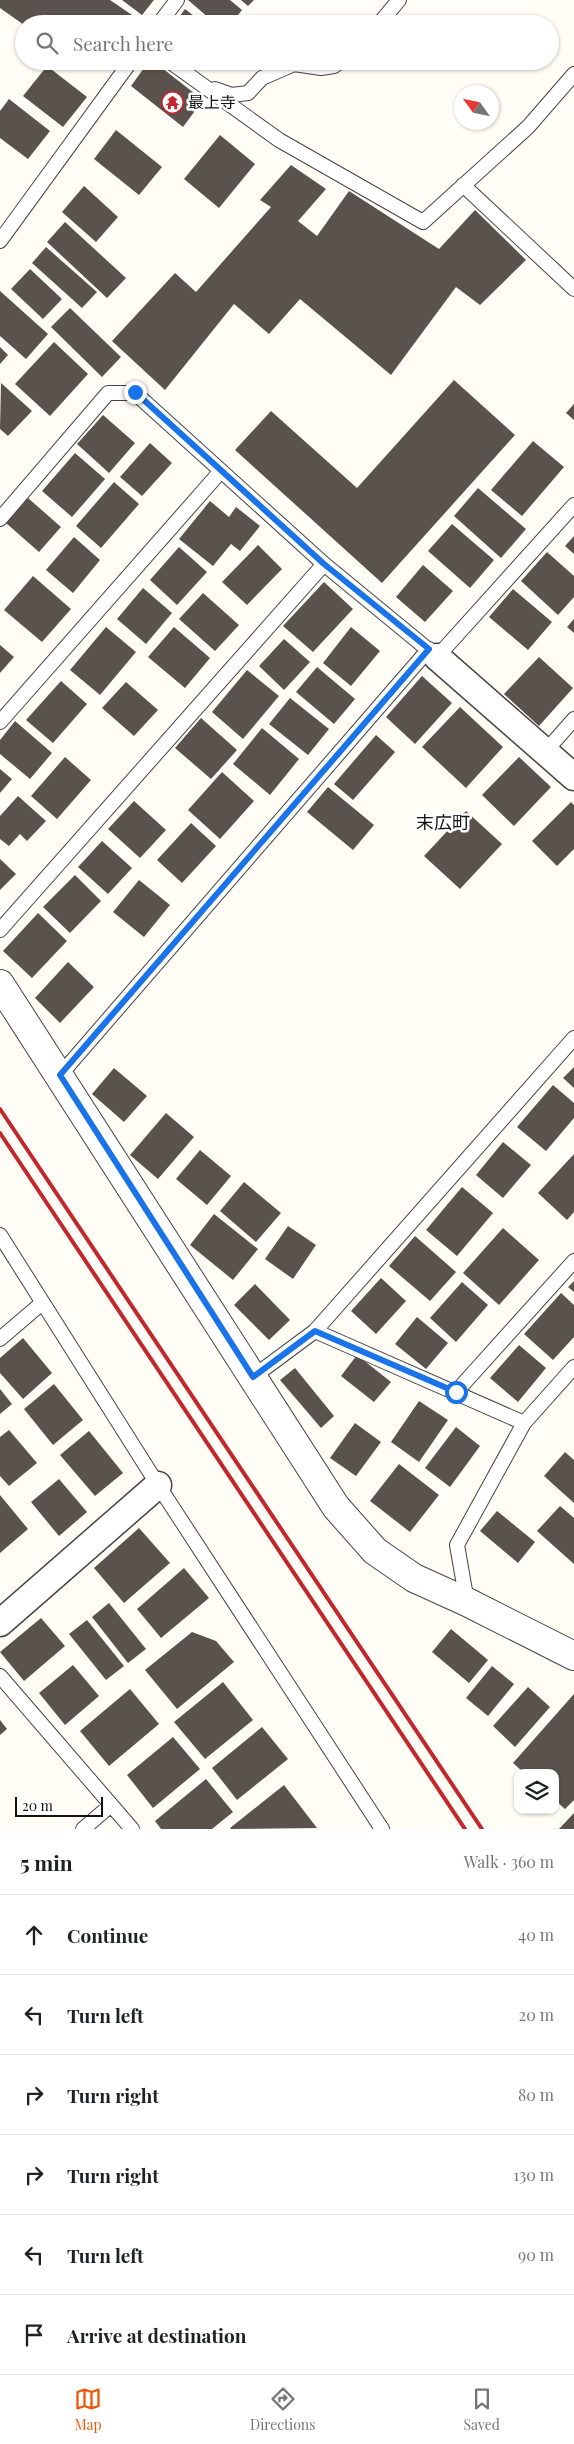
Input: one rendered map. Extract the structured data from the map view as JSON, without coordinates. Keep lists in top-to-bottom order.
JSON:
{
  "districts": ["末広町"],
  "places": {
    "temple": ["最上寺"]
  },
  "scale_bar": "20 m",
  "north": "top left",
  "page": {
    "search": "Search here",
    "scale": "20 m",
    "heading": ["5 min", "Walk · 360 m"],
    "list": [
      ["Continue", "40 m"],
      ["Turn left", "20 m"],
      ["Turn right", "80 m"],
      ["Turn right", "130 m"],
      ["Turn left", "90 m"],
      "Arrive at destination"
    ],
    "nav": ["Map", "Directions", "Saved"]
  }
}
